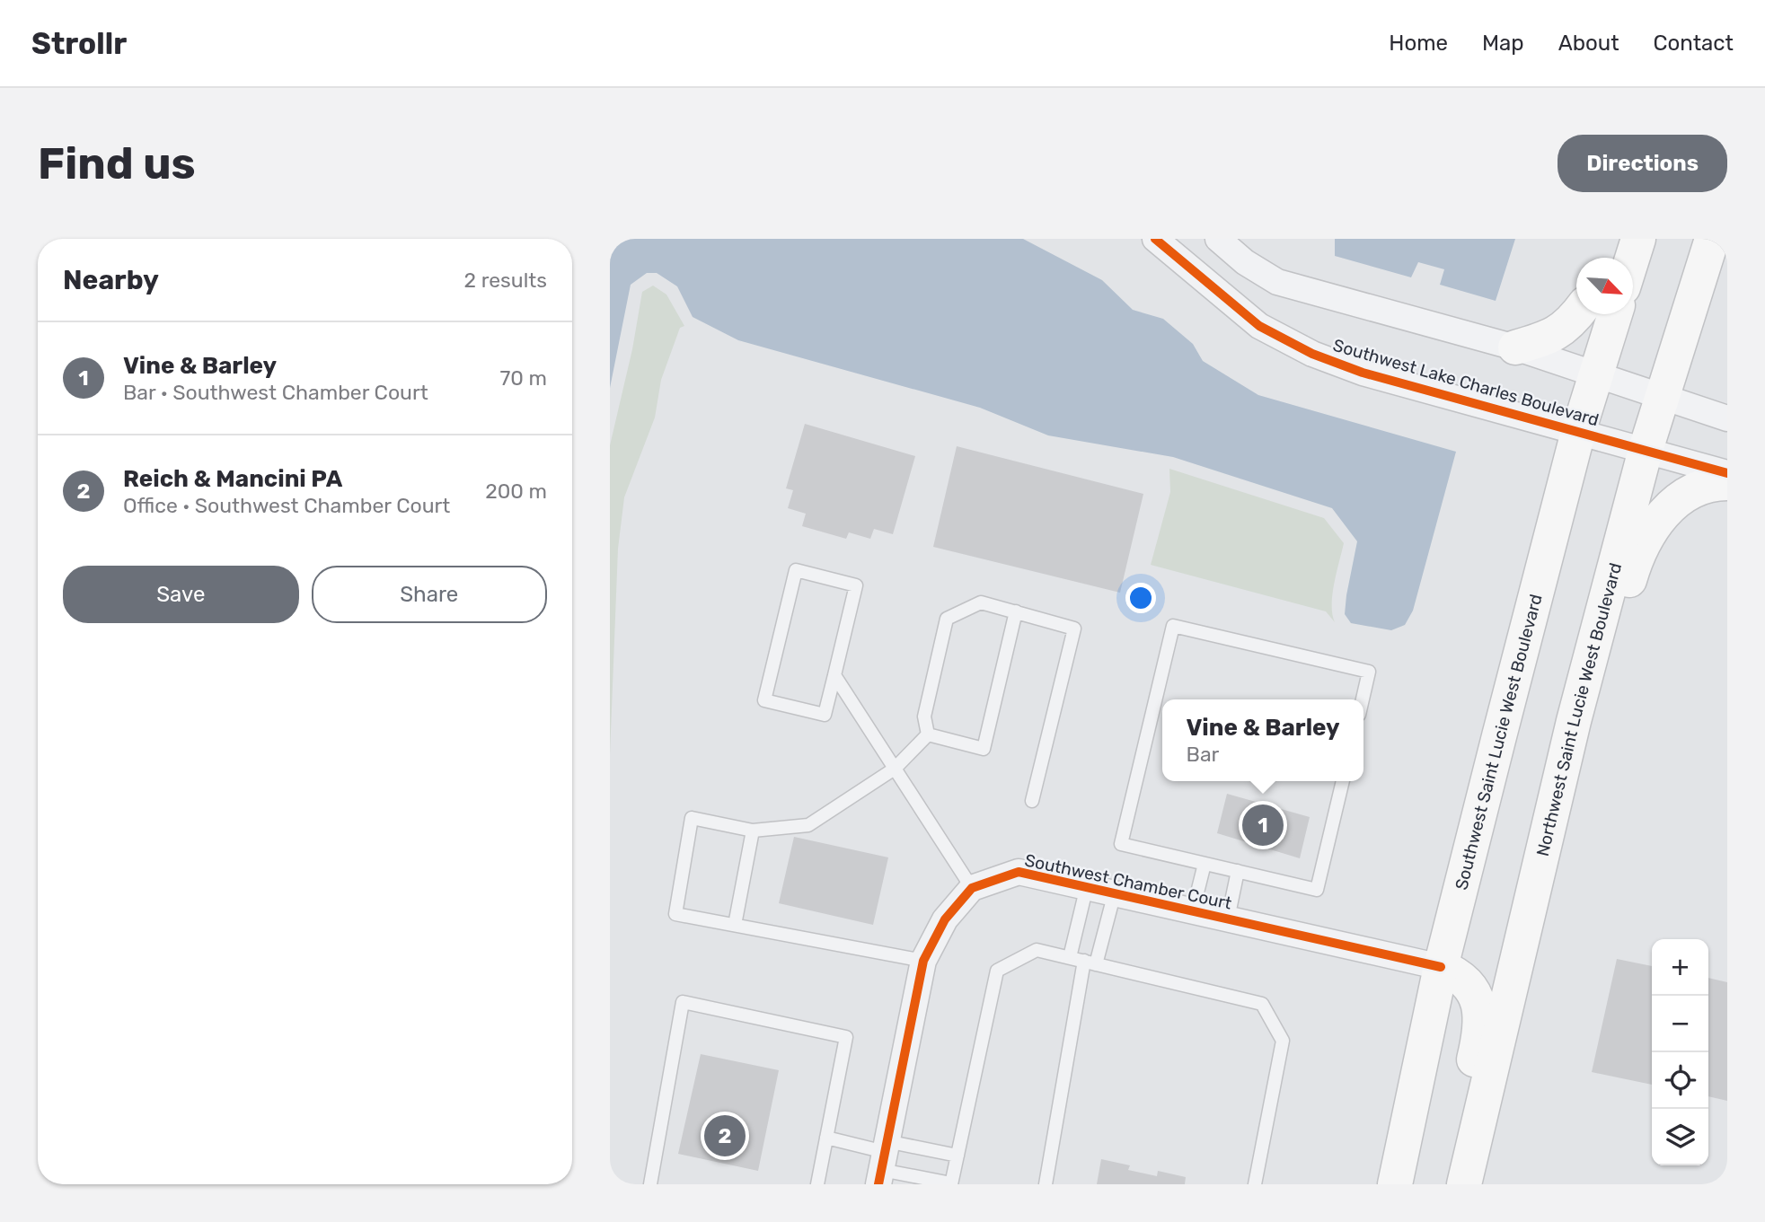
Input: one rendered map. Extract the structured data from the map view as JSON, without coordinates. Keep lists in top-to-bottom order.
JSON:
{
  "streets": {
    "main road": ["Northwest Saint Lucie West Boulevard", "Southwest Saint Lucie West Boulevard"],
    "street": ["Southwest Lake Charles Boulevard", "Southwest Chamber Court"]
  },
  "crossings": [
    ["Southwest Lake Charles Boulevard", "Northwest Saint Lucie West Boulevard"],
    ["Southwest Lake Charles Boulevard", "Southwest Saint Lucie West Boulevard"],
    ["Southwest Saint Lucie West Boulevard", "Southwest Chamber Court"]
  ],
  "north": "bottom right",
  "page": {
    "header": "Strollr",
    "nav": [
      "Home",
      "Map",
      "About",
      "Contact"
    ],
    "buttons": [
      "Directions",
      ["Save", "Share"]
    ],
    "title": "Find us",
    "heading": ["Nearby", "2 results"],
    "list": [
      {
        "mark": "1",
        "name": "Vine & Barley",
        "note": "Bar · Southwest Chamber Court",
        "value": "70 m"
      },
      {
        "mark": "2",
        "name": "Reich & Mancini PA",
        "note": "Office · Southwest Chamber Court",
        "value": "200 m"
      }
    ],
    "popup": ["Vine & Barley", "Bar"],
    "pins": ["1", "2"],
    "map_buttons": ["+", "−"]
  }
}
